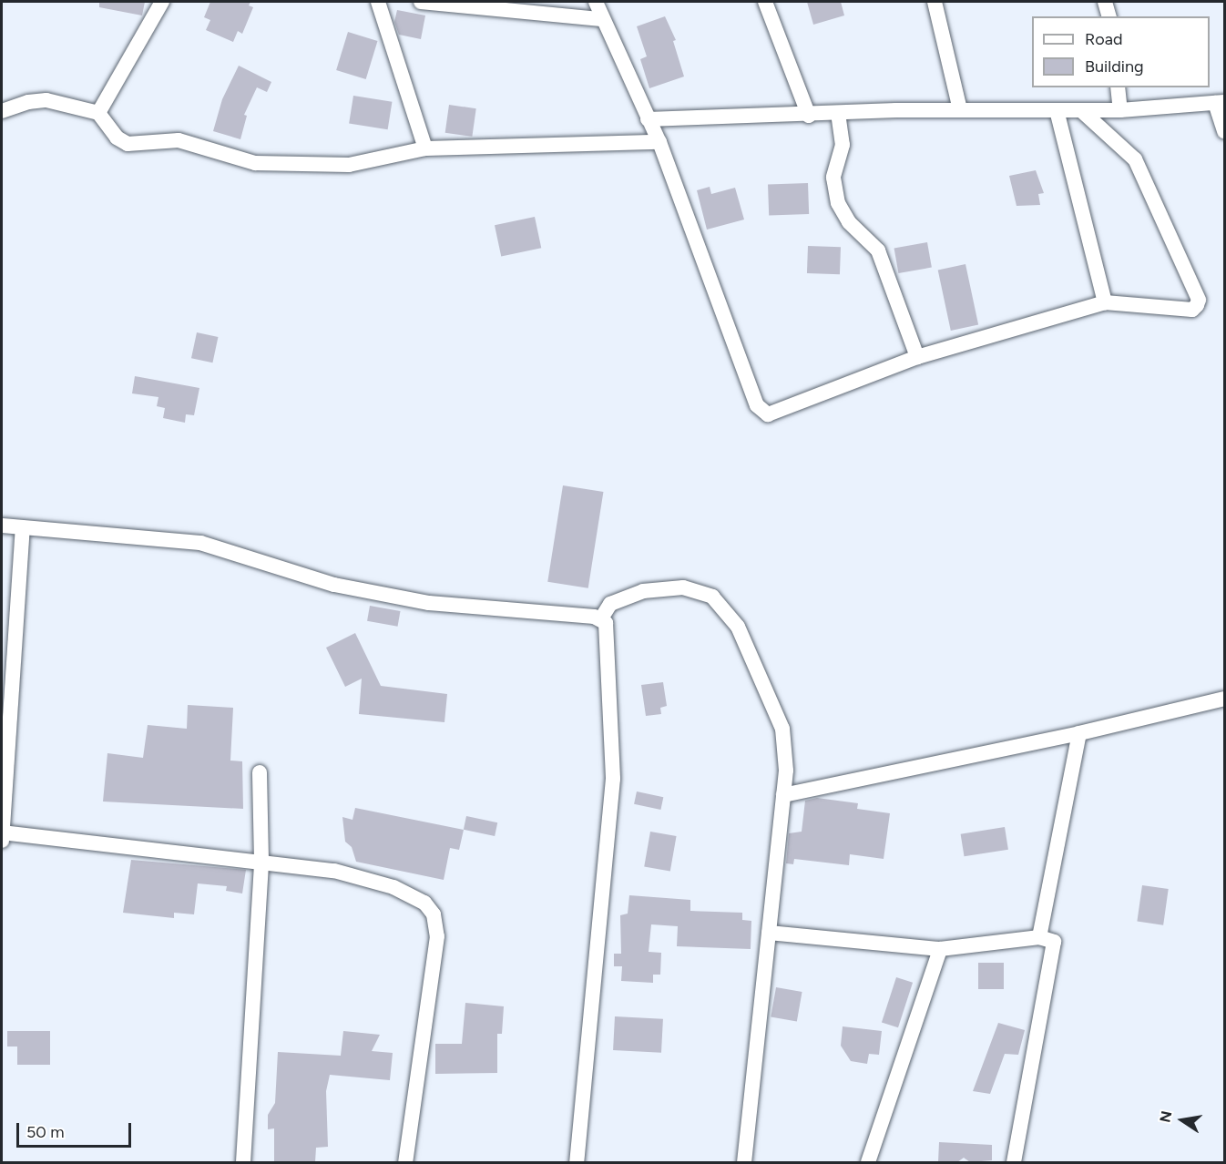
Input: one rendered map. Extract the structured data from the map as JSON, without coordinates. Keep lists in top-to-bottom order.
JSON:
{
  "legend": ["Road", "Building"],
  "scale_bar": "50 m",
  "north": "left"
}
